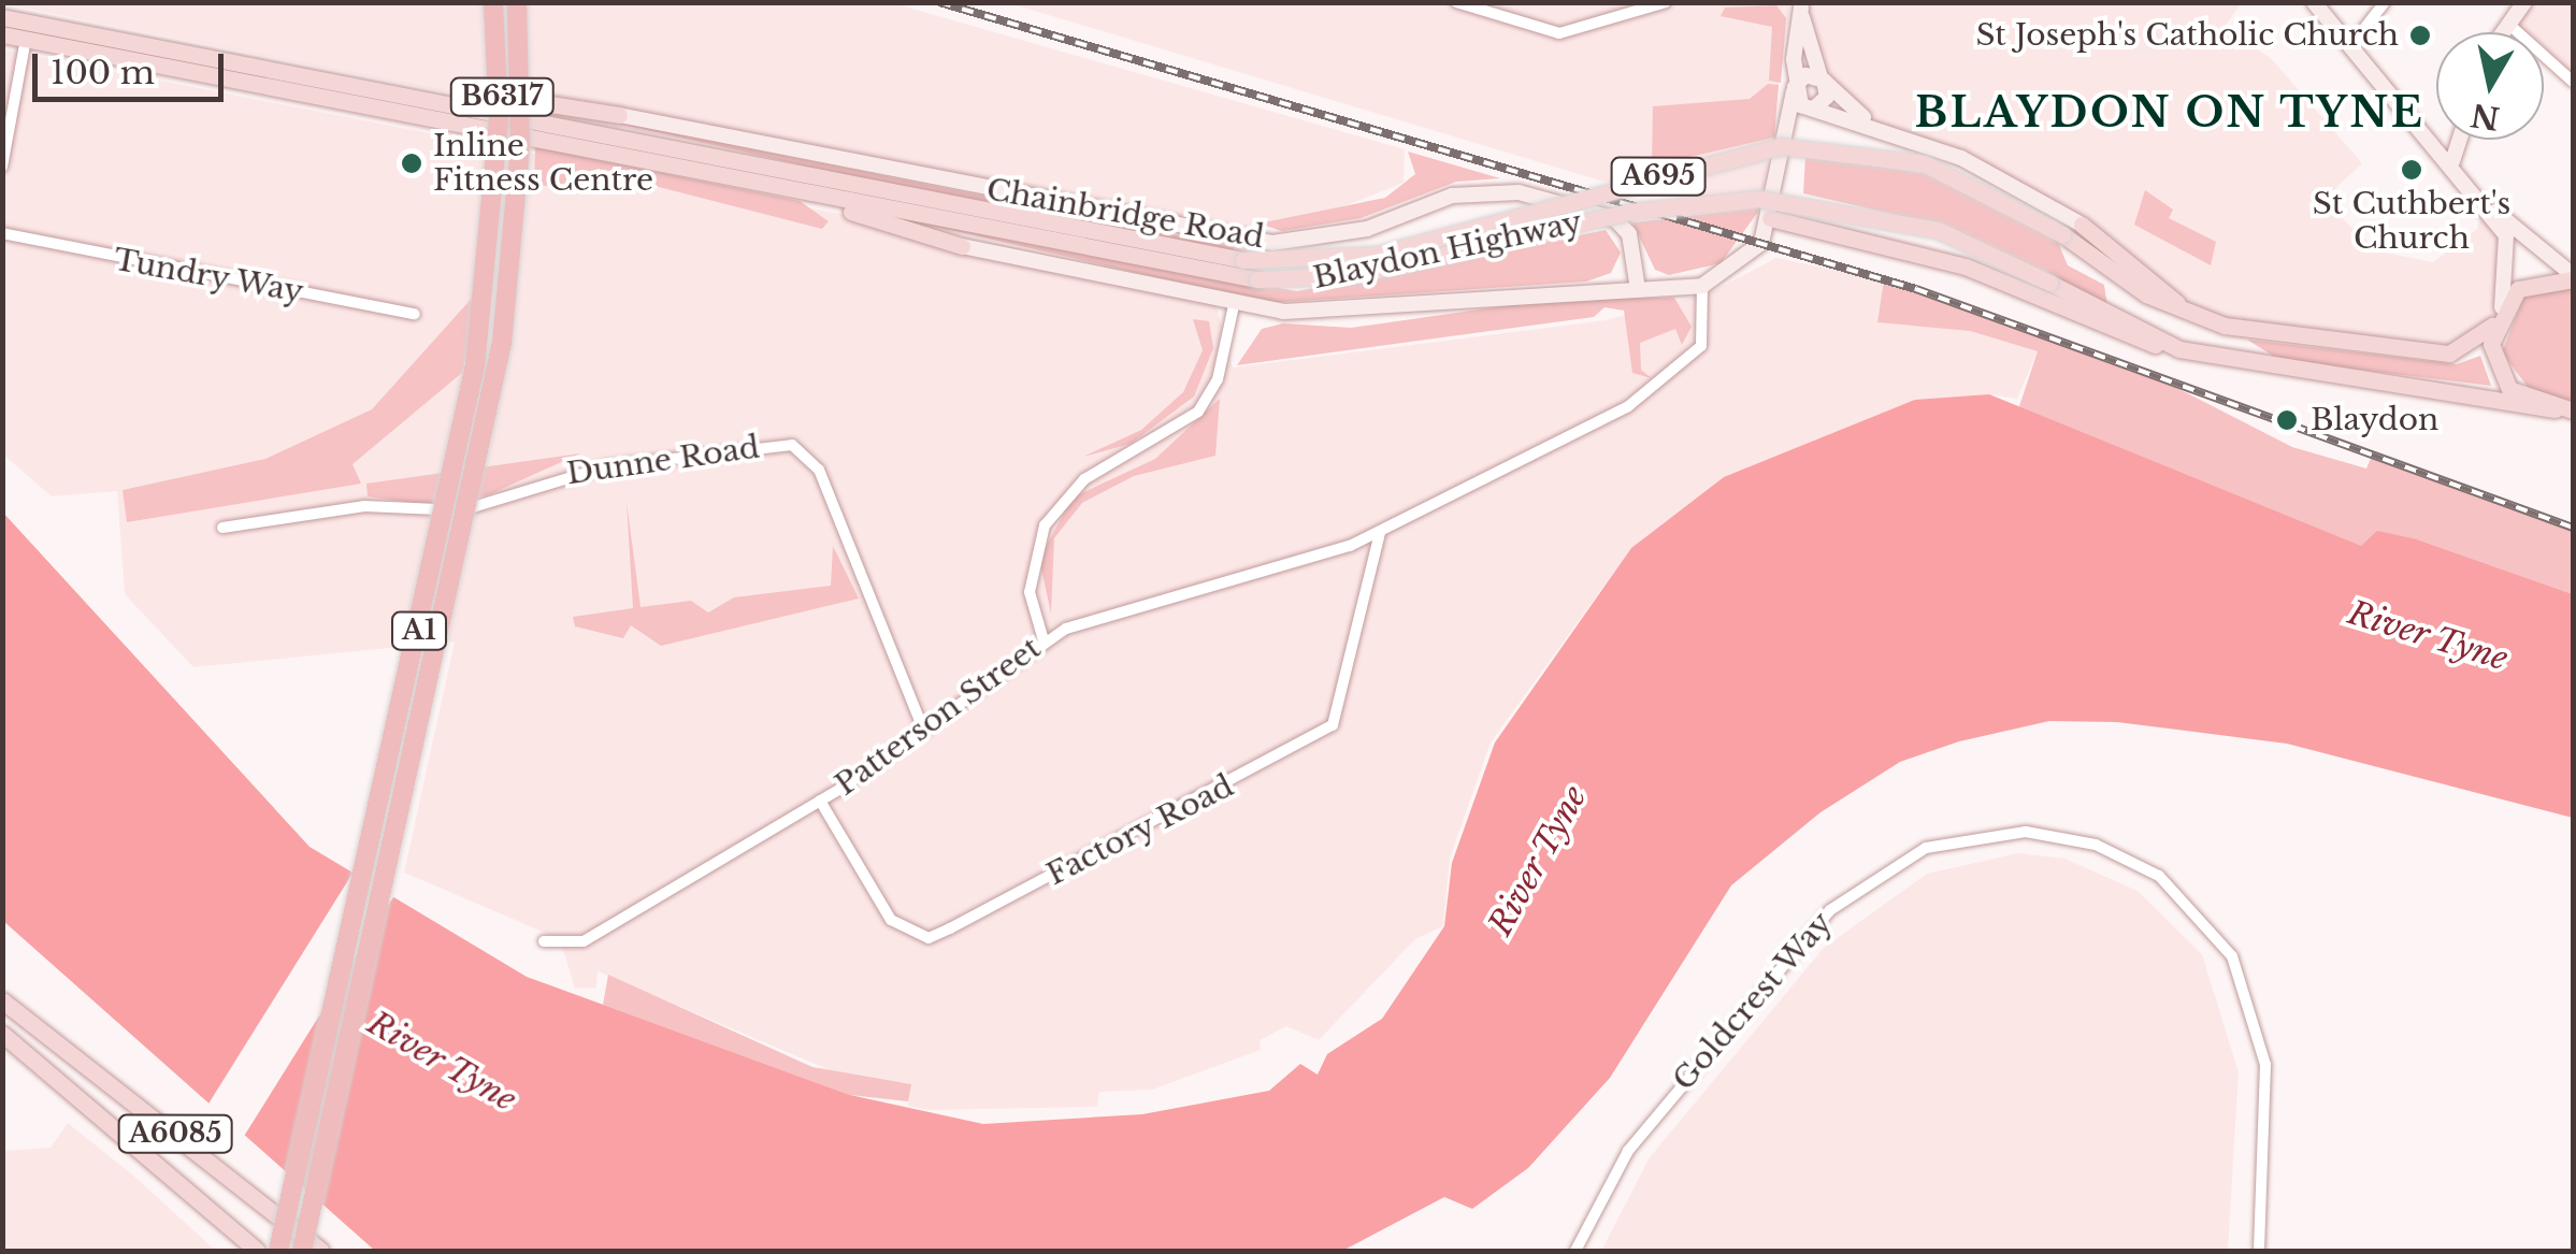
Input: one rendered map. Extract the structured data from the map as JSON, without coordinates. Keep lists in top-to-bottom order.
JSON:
{
  "streets": {
    "highway": ["A1"],
    "main road": [
      "B6317",
      "A695",
      "Chainbridge Road",
      "Blaydon Highway",
      "A6085"
    ],
    "street": [
      "Tundry Way",
      "Dunne Road",
      "Patterson Street",
      "Factory Road",
      "Goldcrest Way"
    ]
  },
  "crossings": [
    ["B6317", "Chainbridge Road"],
    ["B6317", "Blaydon Highway"],
    ["Dunne Road", "Patterson Street"],
    ["Patterson Street", "Factory Road"]
  ],
  "districts": ["BLAYDON ON TYNE"],
  "water": ["River Tyne"],
  "places": [
    "St Joseph's Catholic Church",
    "Inline Fitness Centre",
    "St Cuthbert's Church",
    "Blaydon"
  ],
  "scale_bar": "100 m",
  "north": "bottom"
}
